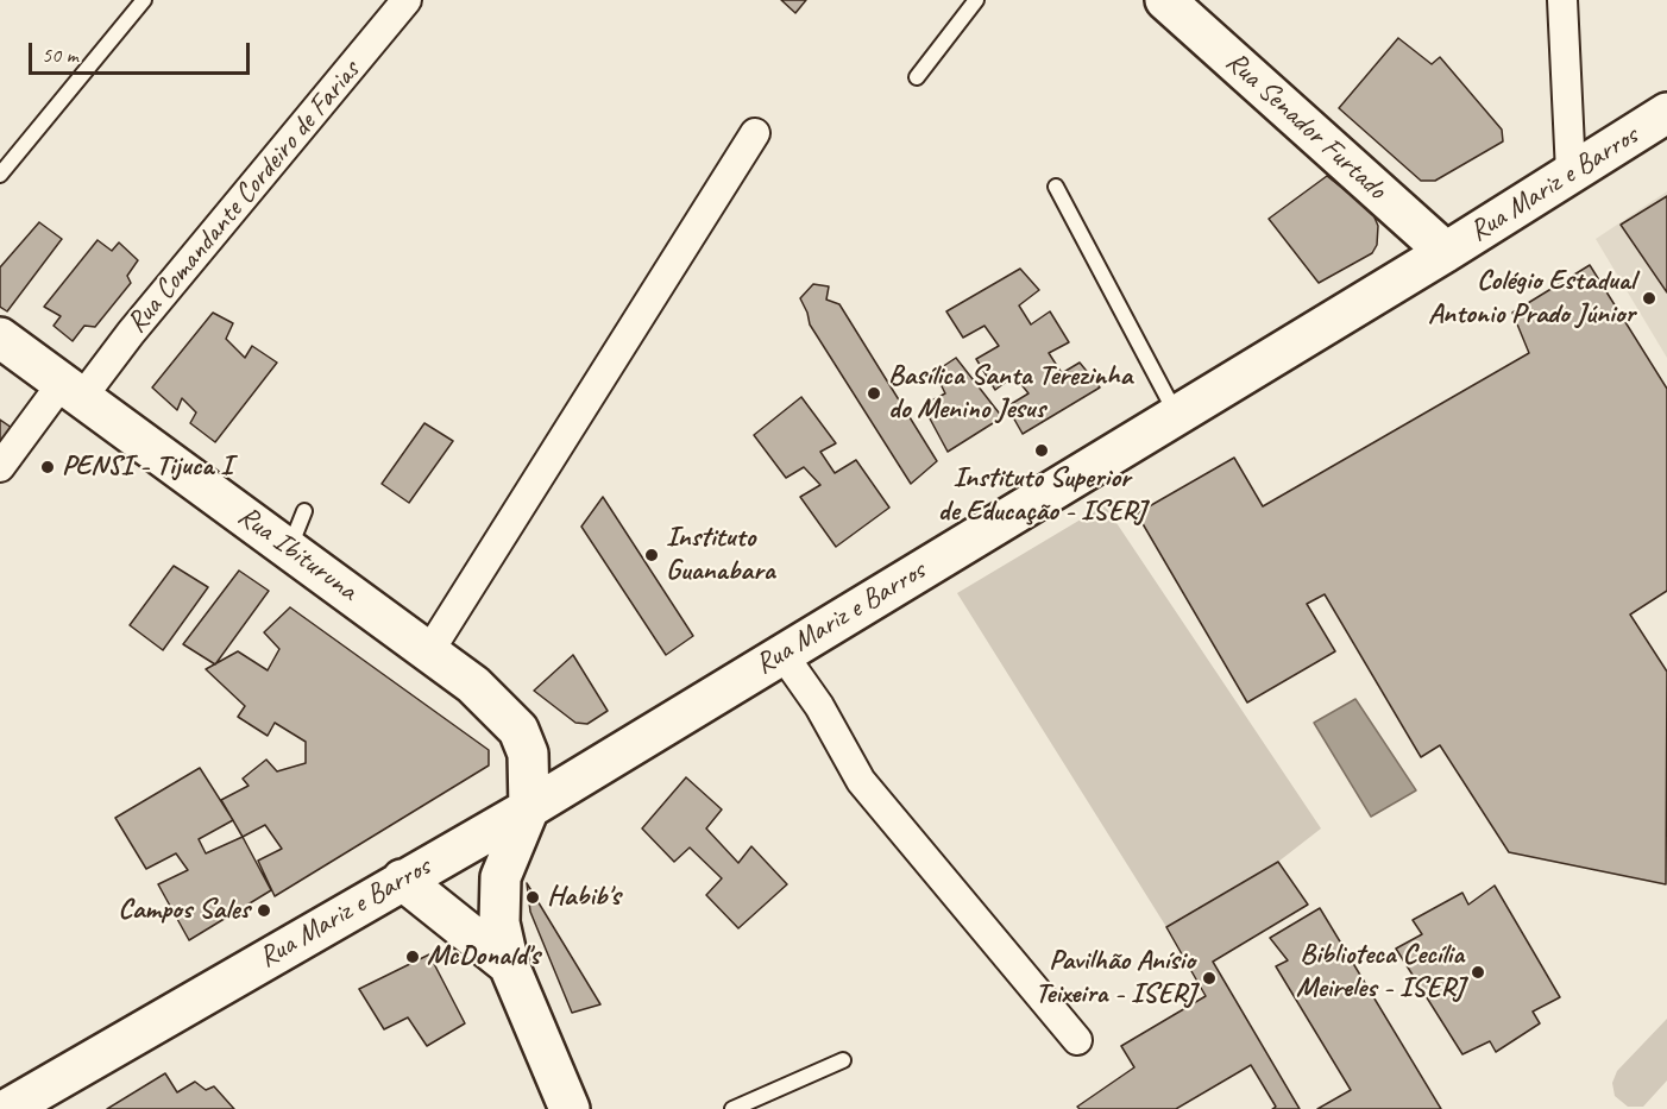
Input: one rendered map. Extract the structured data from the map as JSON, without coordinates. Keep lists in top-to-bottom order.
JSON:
{
  "streets": {
    "street": [
      "Rua Senador Furtado",
      "Rua Mariz e Barros",
      "Rua Comandante Cordeiro de Farias",
      "Rua Ibituruna"
    ]
  },
  "crossings": [
    ["Rua Senador Furtado", "Rua Mariz e Barros"],
    ["Rua Mariz e Barros", "Rua Ibituruna"],
    ["Rua Comandante Cordeiro de Farias", "Rua Ibituruna"]
  ],
  "places": [
    "Colégio Estadual Antonio Prado Júnior",
    "Basílica Santa Terezinha do Menino Jesus",
    "Instituto Superior de Educação - ISERJ",
    "PENSI - Tijuca I",
    "Instituto Guanabara",
    "Habib's",
    "Campos Sales",
    "McDonald's",
    "Biblioteca Cecília Meireles - ISERJ",
    "Pavilhão Anísio Teixeira - ISERJ"
  ],
  "scale_bar": "50 m"
}
